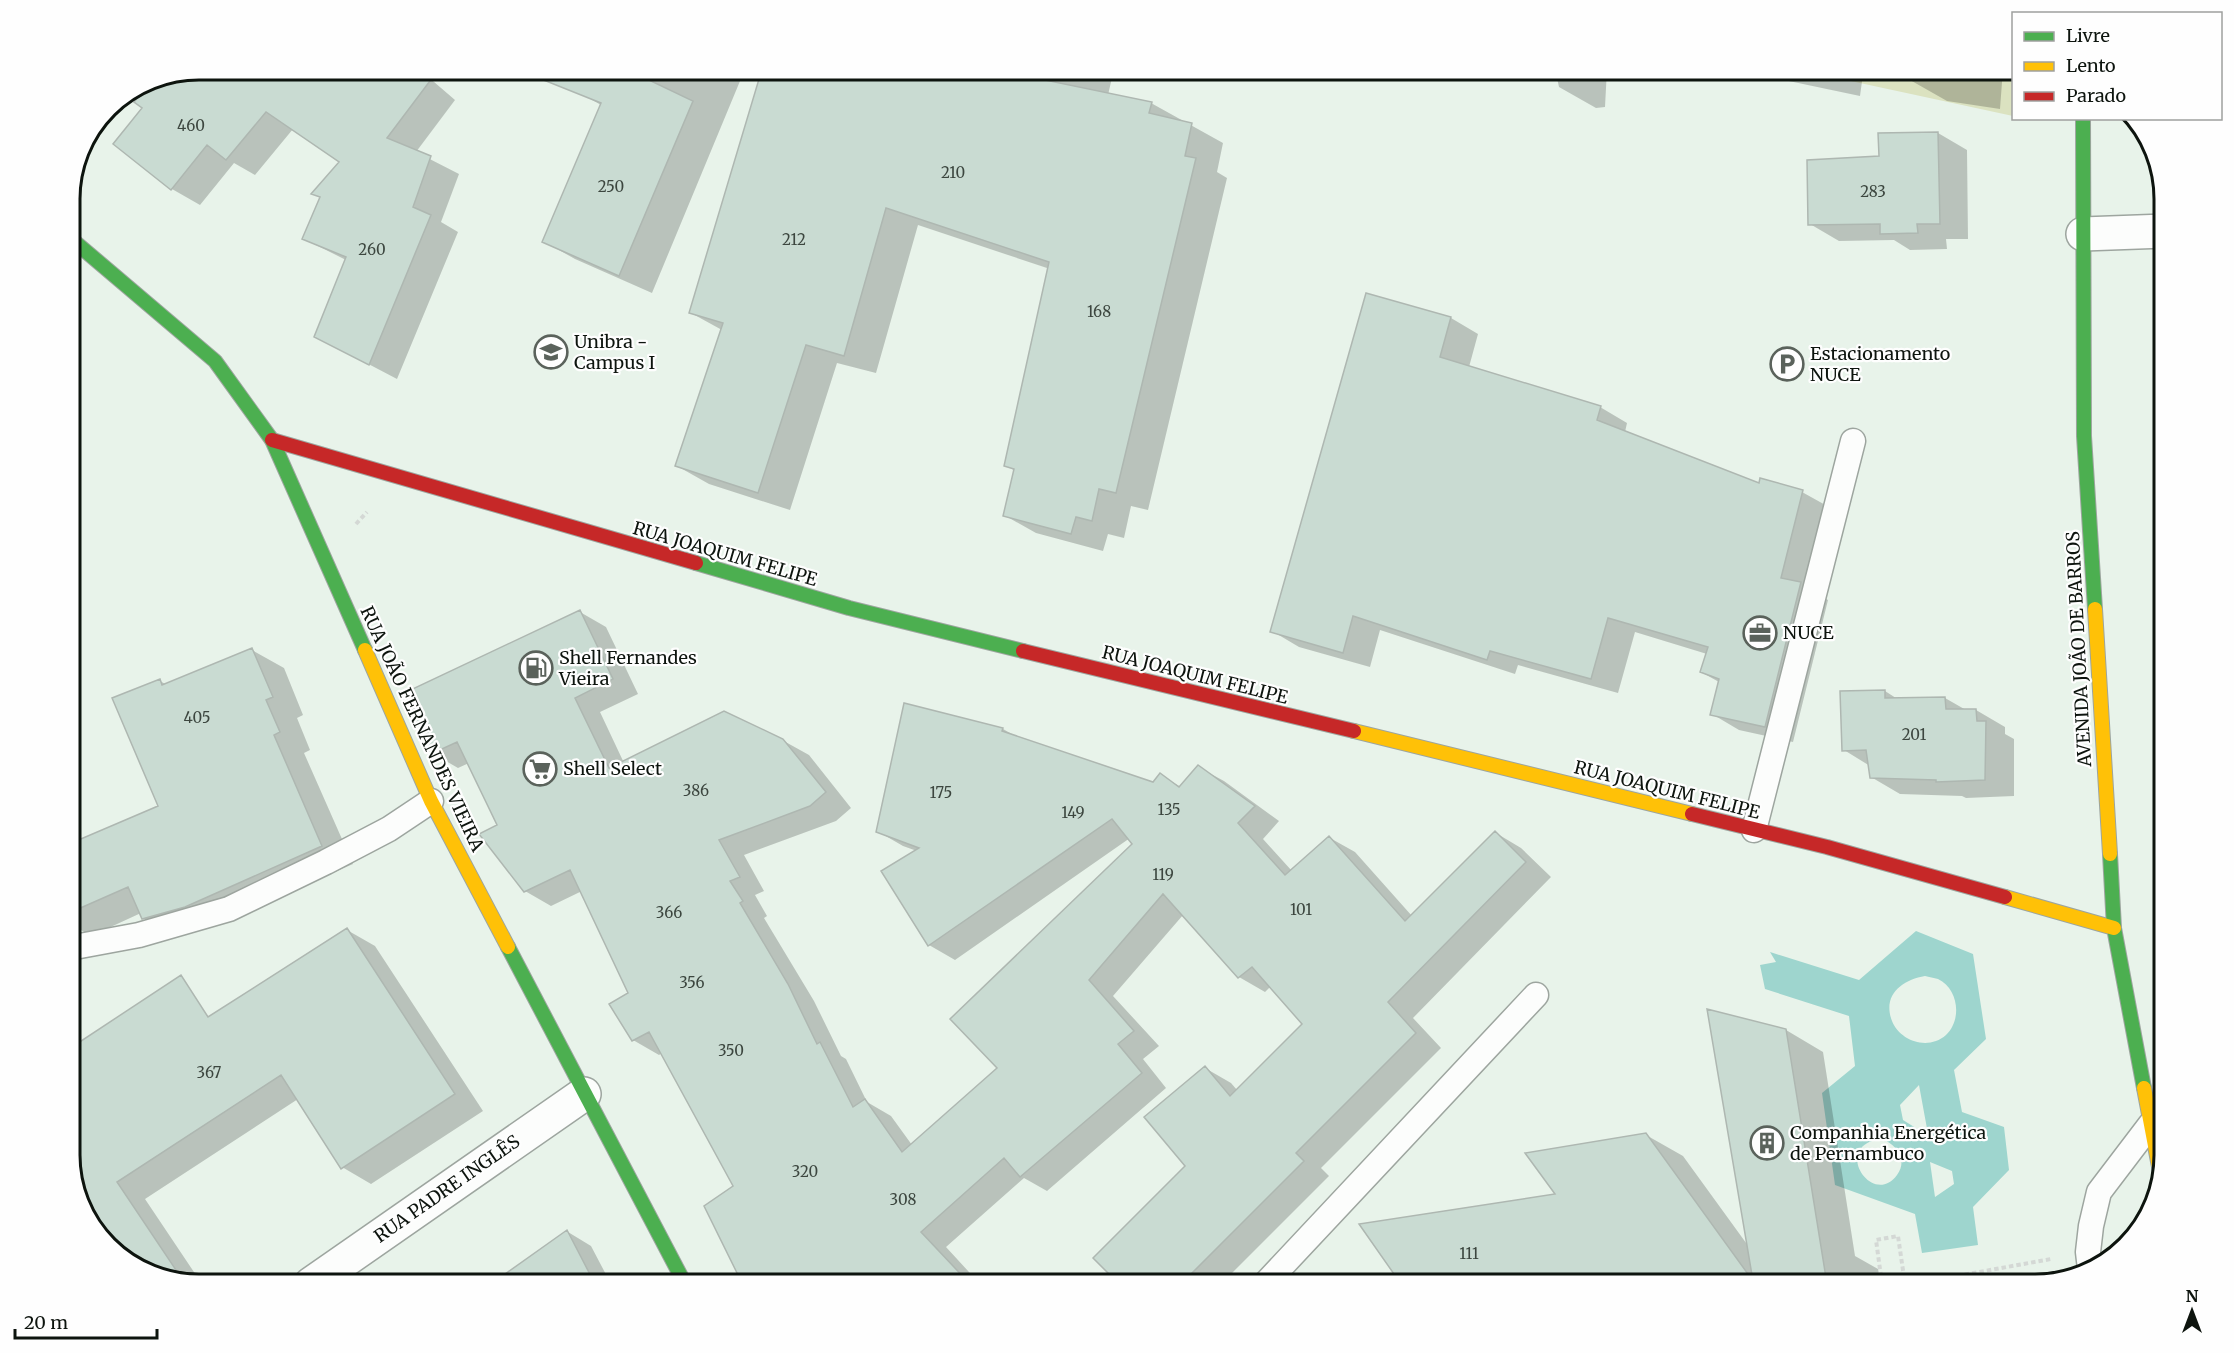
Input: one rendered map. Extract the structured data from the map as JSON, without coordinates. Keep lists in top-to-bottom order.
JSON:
{
  "streets": {
    "main road": ["RUA JOAQUIM FELIPE", "AVENIDA JOÃO DE BARROS", "RUA JOÃO FERNANDES VIEIRA"],
    "street": ["RUA PADRE INGLÊS"]
  },
  "crossings": [
    ["RUA JOAQUIM FELIPE", "AVENIDA JOÃO DE BARROS"],
    ["RUA JOAQUIM FELIPE", "RUA JOÃO FERNANDES VIEIRA"],
    ["RUA JOÃO FERNANDES VIEIRA", "RUA PADRE INGLÊS"]
  ],
  "places": {
    "school or university": ["Unibra - Campus I"],
    "parking": ["Estacionamento NUCE"],
    "office": ["NUCE"],
    "fuel station": ["Shell Fernandes Vieira"],
    "supermarket": ["Shell Select"],
    "building": ["Companhia Energética de Pernambuco"]
  },
  "house_numbers": [
    "460",
    "210",
    "250",
    "283",
    "212",
    "260",
    "168",
    "405",
    "201",
    "386",
    "175",
    "135",
    "149",
    "119",
    "101",
    "366",
    "356",
    "350",
    "367",
    "320",
    "308",
    "111"
  ],
  "legend": ["Livre", "Lento", "Parado"],
  "scale_bar": "20 m",
  "north": "top"
}
